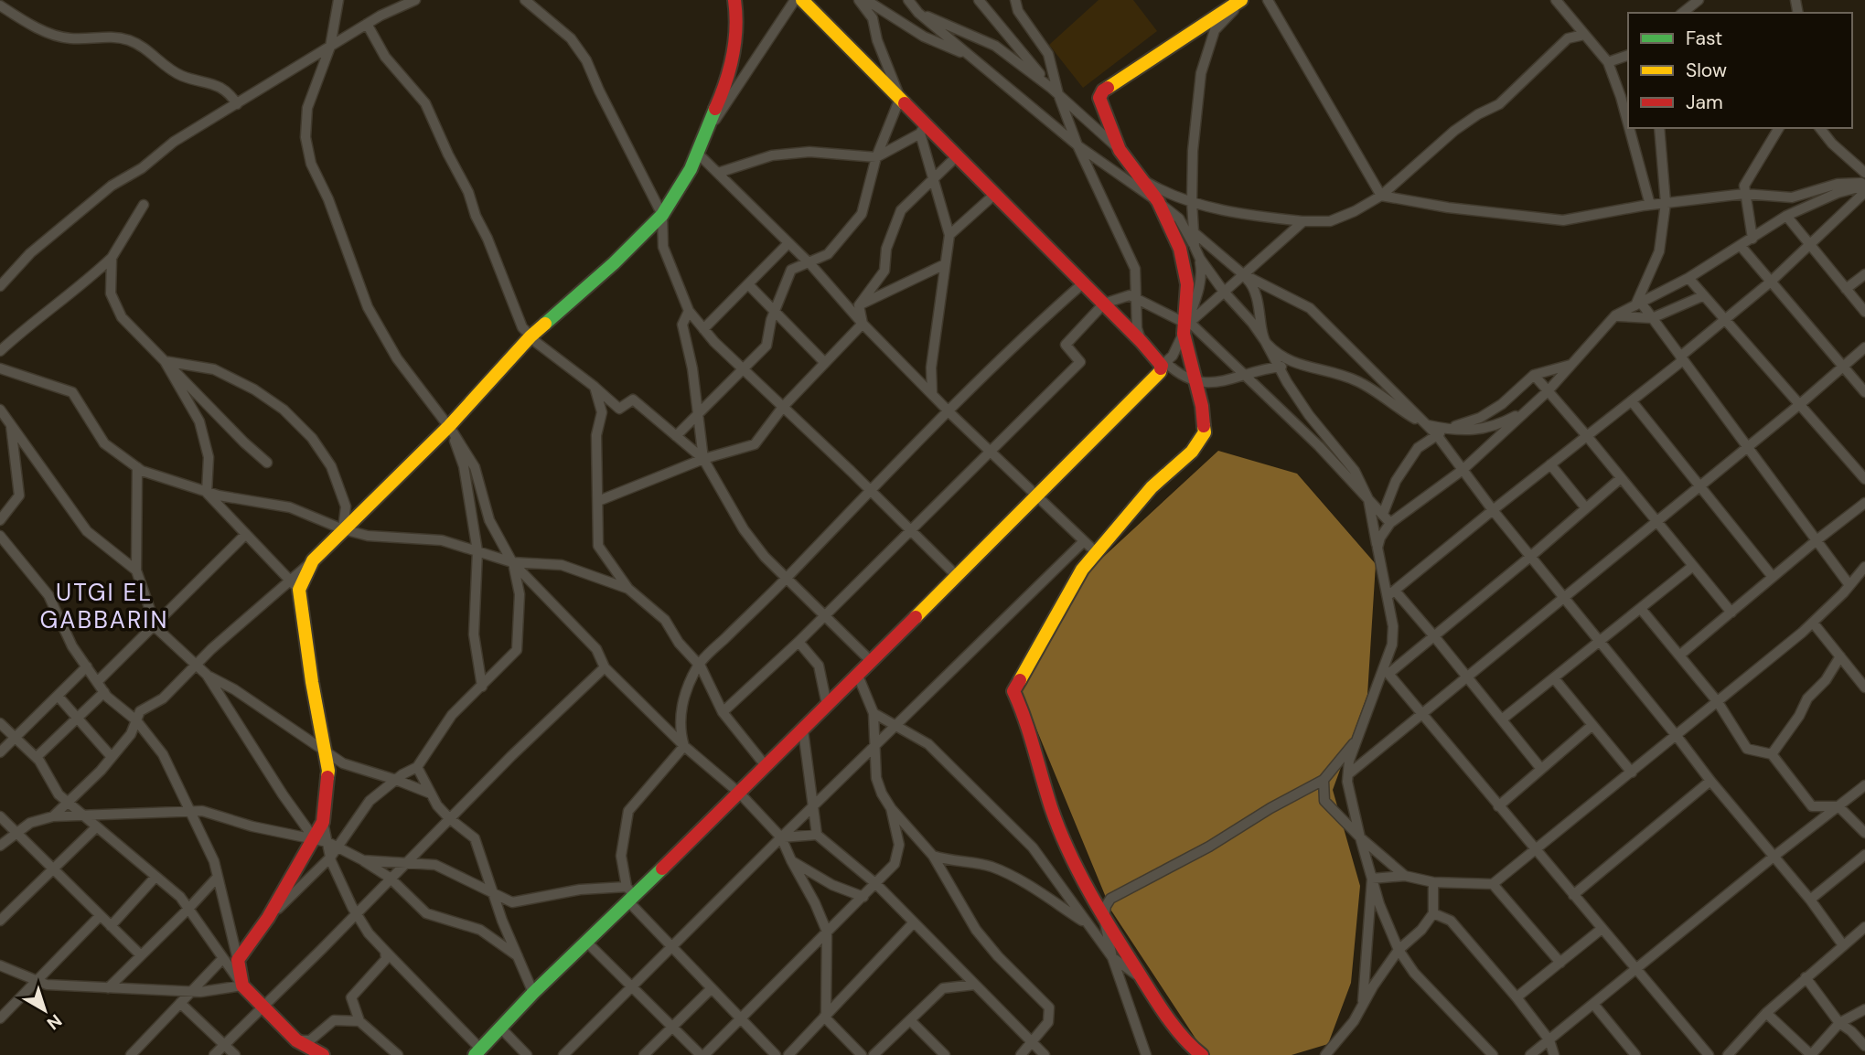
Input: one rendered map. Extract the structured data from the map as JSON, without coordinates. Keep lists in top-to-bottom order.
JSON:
{
  "districts": ["UTGI EL GABBARIN"],
  "legend": ["Fast", "Slow", "Jam"],
  "north": "bottom right"
}
